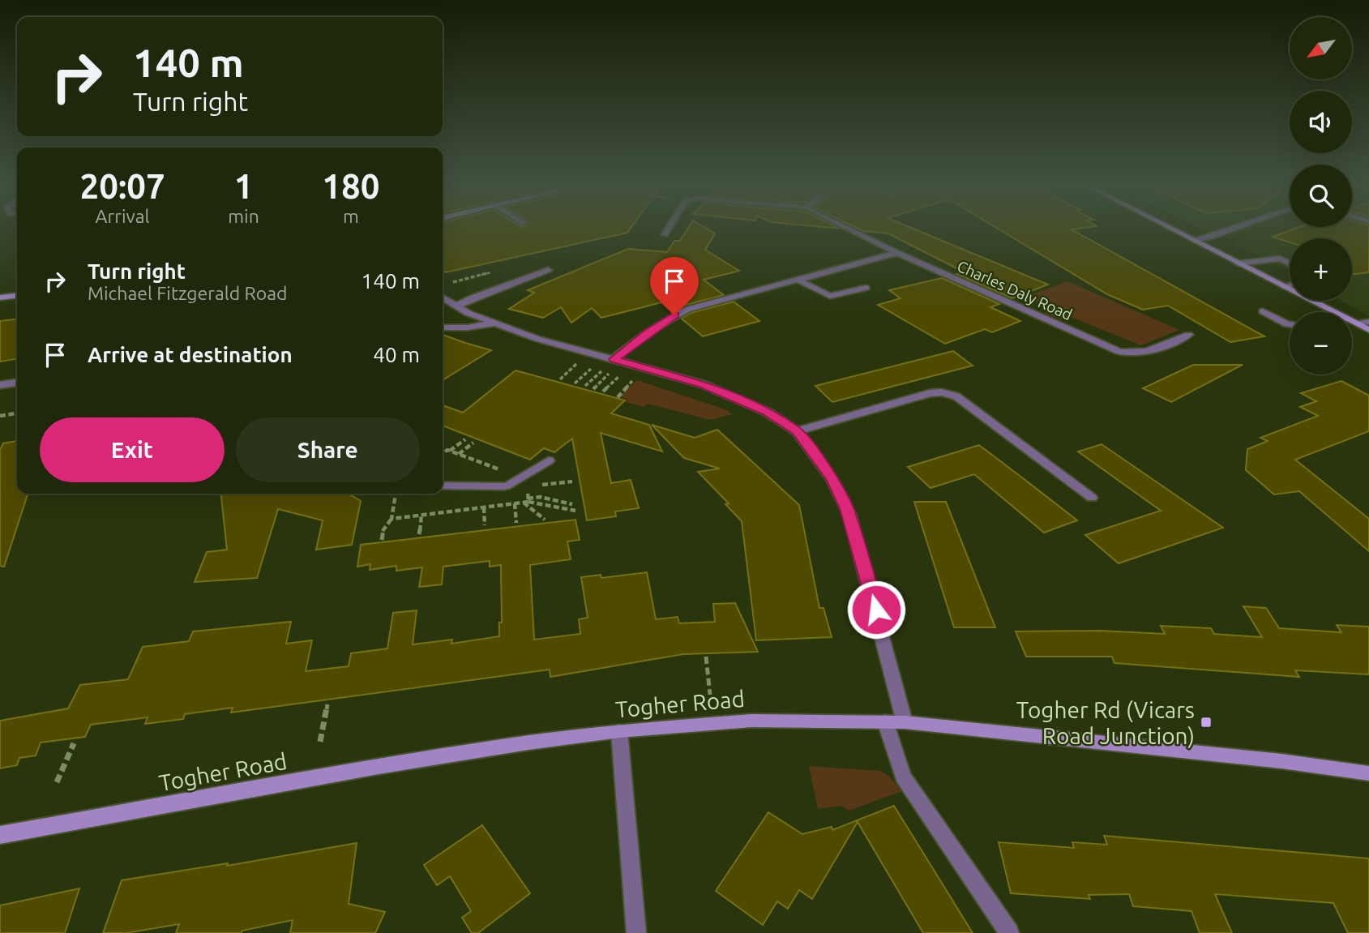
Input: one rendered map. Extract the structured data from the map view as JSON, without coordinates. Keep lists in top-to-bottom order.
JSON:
{
  "streets": {
    "street": ["Charles Daly Road", "Togher Road"]
  },
  "places": {
    "transit": ["Togher Rd (Vicars Road Junction)"]
  },
  "north": "bottom left",
  "page": {
    "map_buttons": ["+", "−"],
    "turn": ["140 m", "Turn right"],
    "eta": [
      "20:07",
      "Arrival",
      "1",
      "min",
      "180",
      "m"
    ],
    "list": [
      {
        "name": "Turn right",
        "note": "Michael Fitzgerald Road",
        "value": "140 m"
      },
      {
        "name": "Arrive at destination",
        "value": "40 m"
      }
    ],
    "buttons": ["Exit", "Share"]
  }
}
